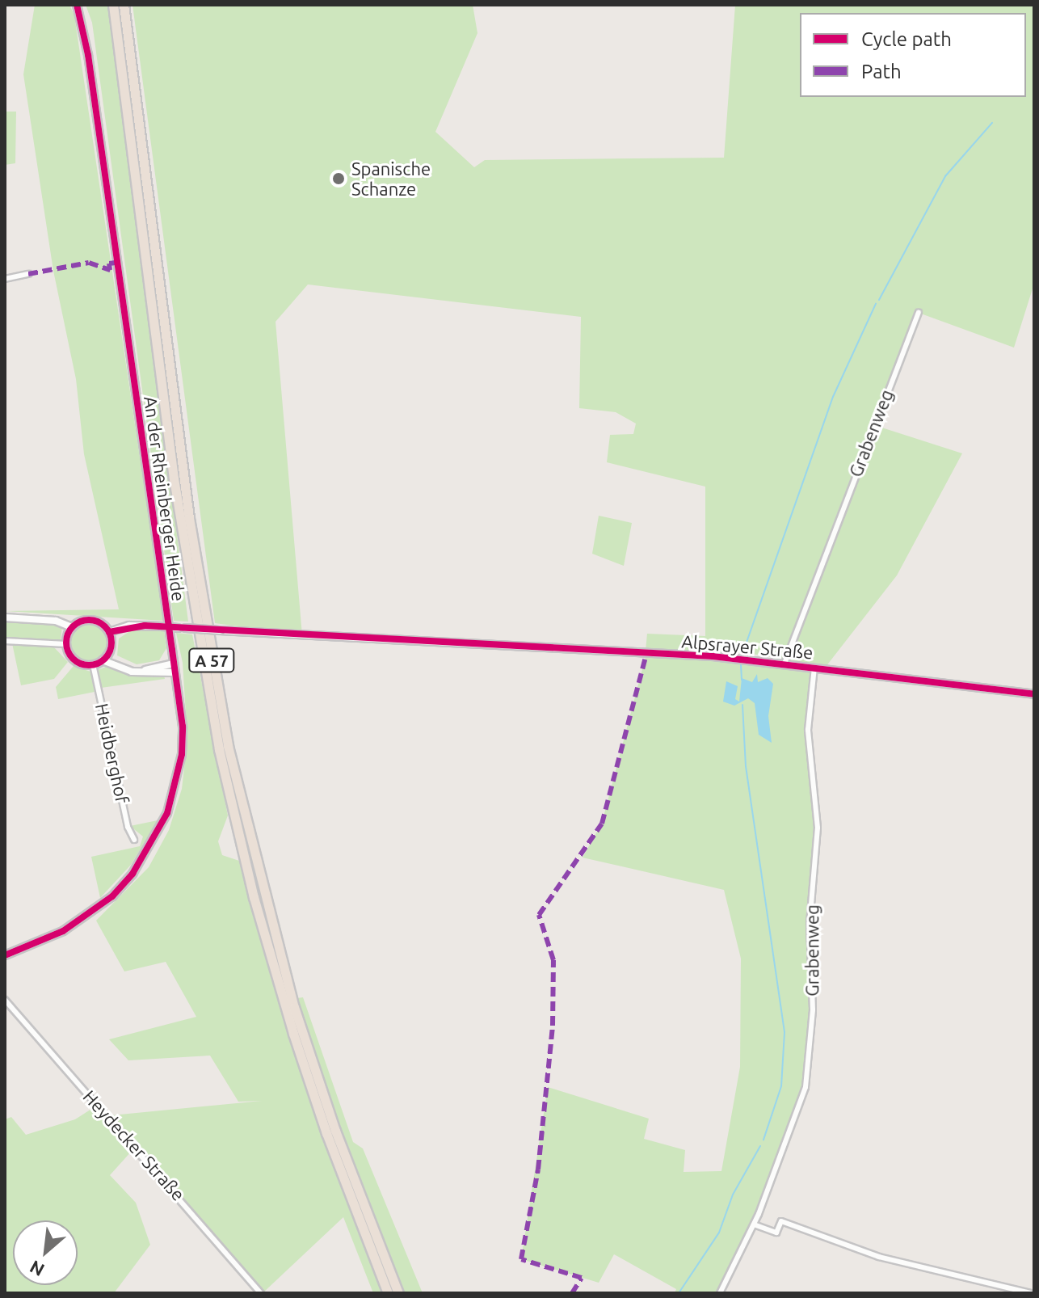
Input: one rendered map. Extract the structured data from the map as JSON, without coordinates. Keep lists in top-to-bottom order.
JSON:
{
  "streets": {
    "highway": ["A 57"],
    "street": [
      "Grabenweg",
      "An der Rheinberger Heide",
      "Alpsrayer Straße",
      "Heidberghof",
      "Heydecker Straße"
    ]
  },
  "crossings": [
    ["Grabenweg", "Alpsrayer Straße"],
    ["Alpsrayer Straße", "Heidberghof"]
  ],
  "places": ["Spanische Schanze"],
  "legend": ["Cycle path", "Path"],
  "north": "bottom left"
}
